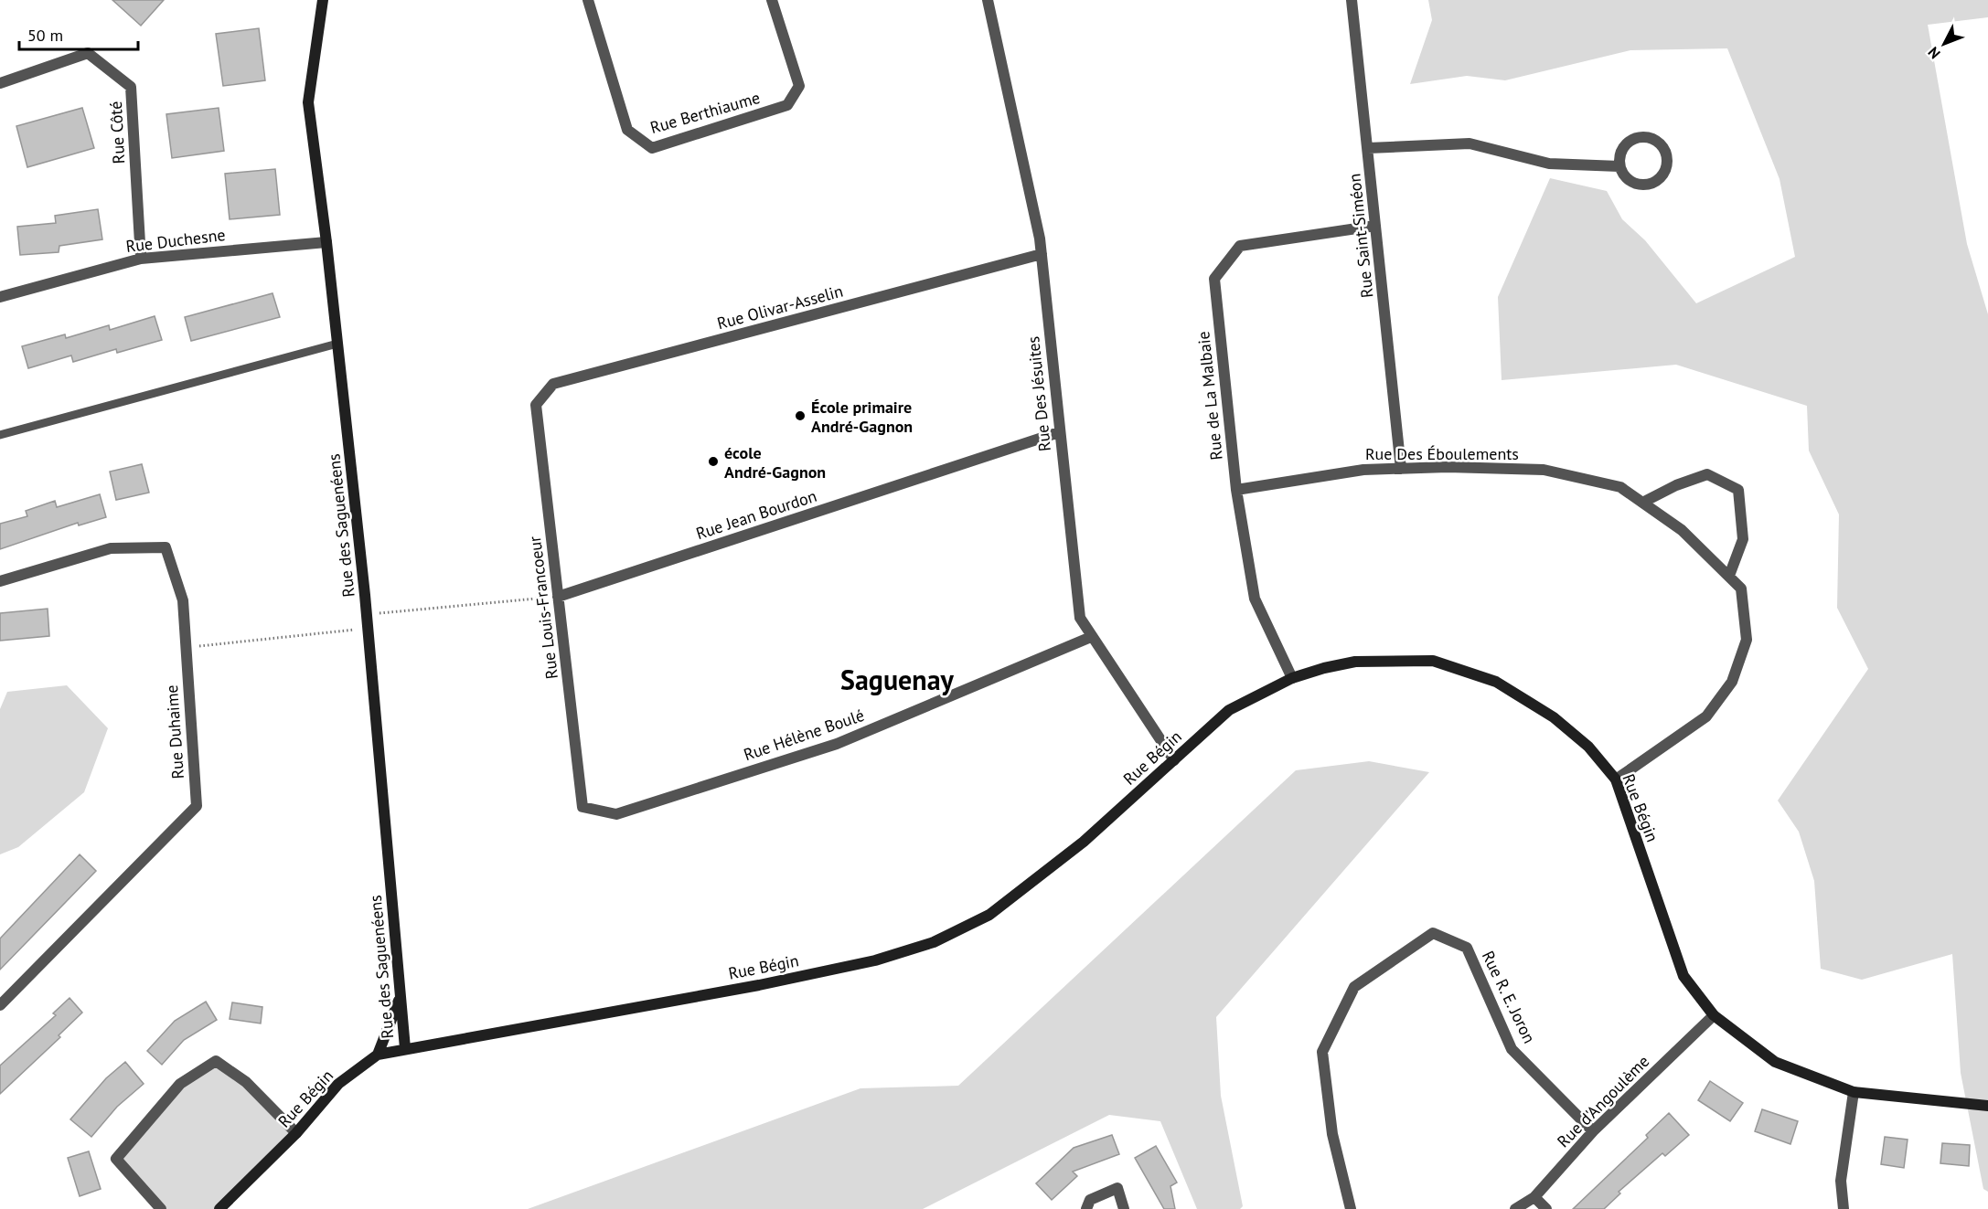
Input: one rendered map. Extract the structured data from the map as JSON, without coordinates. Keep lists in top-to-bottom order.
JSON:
{
  "streets": {
    "street": [
      "Rue Berthiaume",
      "Rue Côté",
      "Rue Saint-Siméon",
      "Rue Duchesne",
      "Rue Olivar-Asselin",
      "Rue Des Jésuites",
      "Rue de La Malbaie",
      "Rue Des Éboulements",
      "Rue Jean Bourdon",
      "Rue des Saguenéens",
      "Rue Louis-Francoeur",
      "Rue Duhaime",
      "Rue Hélène Boulé",
      "Rue Bégin",
      "Rue R. E. Joron",
      "Rue d'Angoulème"
    ]
  },
  "crossings": [
    ["Rue Côté", "Rue Duchesne"],
    ["Rue Saint-Siméon", "Rue de La Malbaie"],
    ["Rue Saint-Siméon", "Rue Des Éboulements"],
    ["Rue Duchesne", "Rue des Saguenéens"],
    ["Rue Olivar-Asselin", "Rue Des Jésuites"],
    ["Rue Olivar-Asselin", "Rue Louis-Francoeur"],
    ["Rue Des Jésuites", "Rue Jean Bourdon"],
    ["Rue Des Jésuites", "Rue Hélène Boulé"],
    ["Rue Des Jésuites", "Rue Bégin"],
    ["Rue de La Malbaie", "Rue Des Éboulements"],
    ["Rue de La Malbaie", "Rue Bégin"],
    ["Rue Des Éboulements", "Rue Bégin"],
    ["Rue Jean Bourdon", "Rue Louis-Francoeur"],
    ["Rue des Saguenéens", "Rue Bégin"],
    ["Rue Louis-Francoeur", "Rue Hélène Boulé"],
    ["Rue Bégin", "Rue d'Angoulème"],
    ["Rue R. E. Joron", "Rue d'Angoulème"]
  ],
  "districts": ["Saguenay"],
  "places": ["École primaire André-Gagnon", "école André-Gagnon"],
  "scale_bar": "50 m",
  "north": "bottom left"
}
